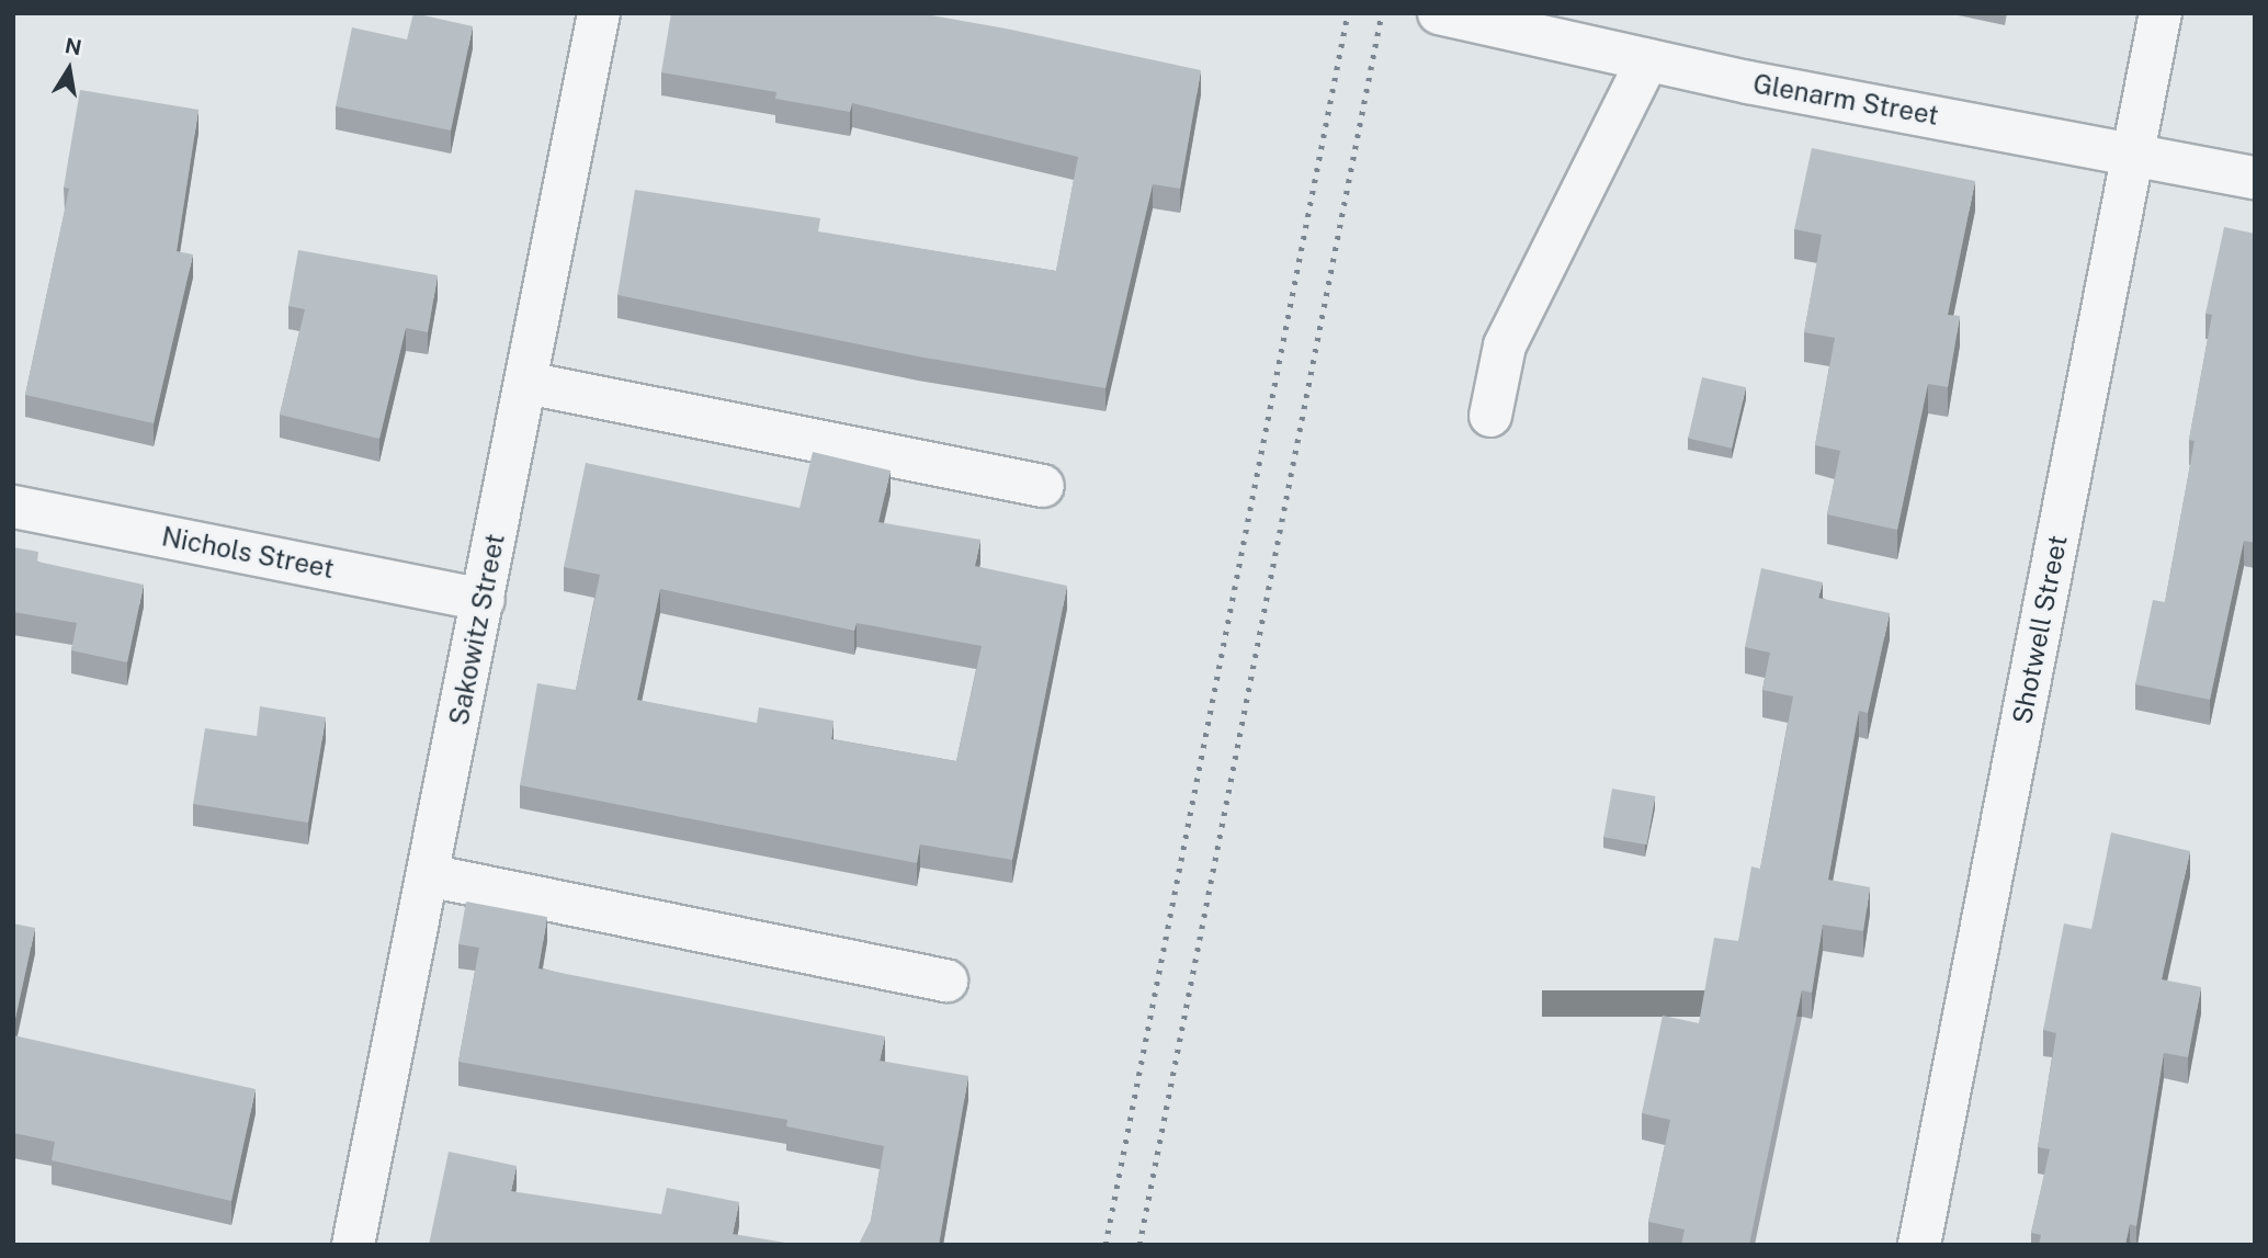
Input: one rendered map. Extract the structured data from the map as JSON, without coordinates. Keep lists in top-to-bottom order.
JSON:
{
  "streets": {
    "street": [
      "Glenarm Street",
      "Nichols Street",
      "Sakowitz Street",
      "Shotwell Street"
    ]
  },
  "crossings": [
    ["Glenarm Street", "Shotwell Street"],
    ["Nichols Street", "Sakowitz Street"]
  ],
  "north": "top"
}
